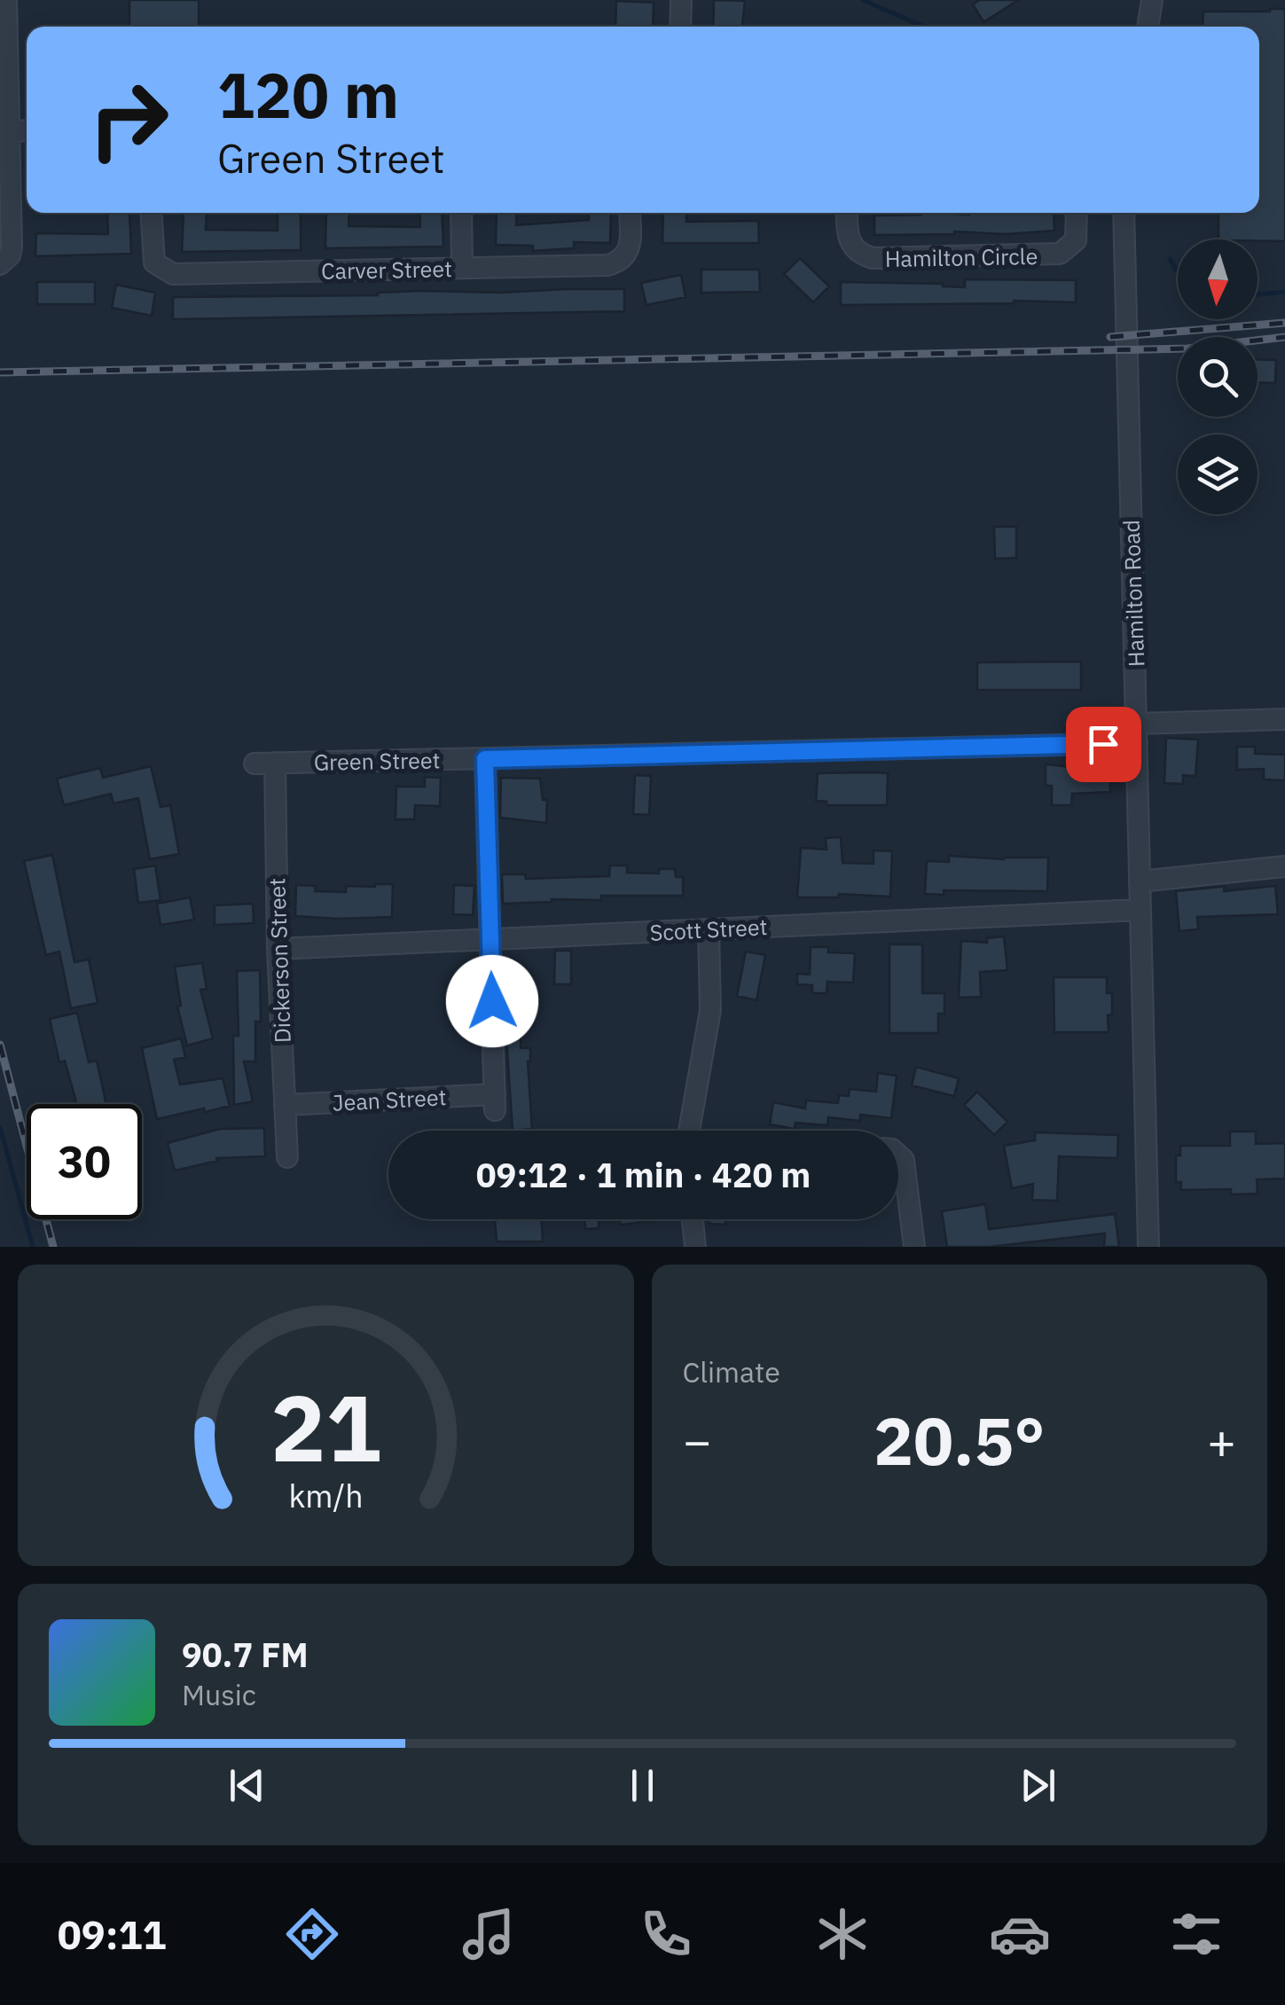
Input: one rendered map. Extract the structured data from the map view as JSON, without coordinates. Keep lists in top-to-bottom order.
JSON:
{
  "streets": {
    "street": [
      "Hamilton Circle",
      "Carver Street",
      "Hamilton Road",
      "Green Street",
      "Scott Street",
      "Dickerson Street",
      "Jean Street"
    ]
  },
  "crossings": [
    ["Hamilton Road", "Green Street"],
    ["Hamilton Road", "Scott Street"],
    ["Green Street", "Dickerson Street"],
    ["Scott Street", "Dickerson Street"],
    ["Scott Street", "Jean Street"],
    ["Dickerson Street", "Jean Street"]
  ],
  "north": "bottom",
  "page": {
    "turn": ["120 m", "Green Street"],
    "limit": "30",
    "trip": "09:12 · 1 min · 420 m",
    "tile": "Climate",
    "heat": ["−", "20.5°", "+"],
    "song": ["90.7 FM", "Music"],
    "tabs": "09:11",
    "gauge": ["21", "km/h"]
  }
}
